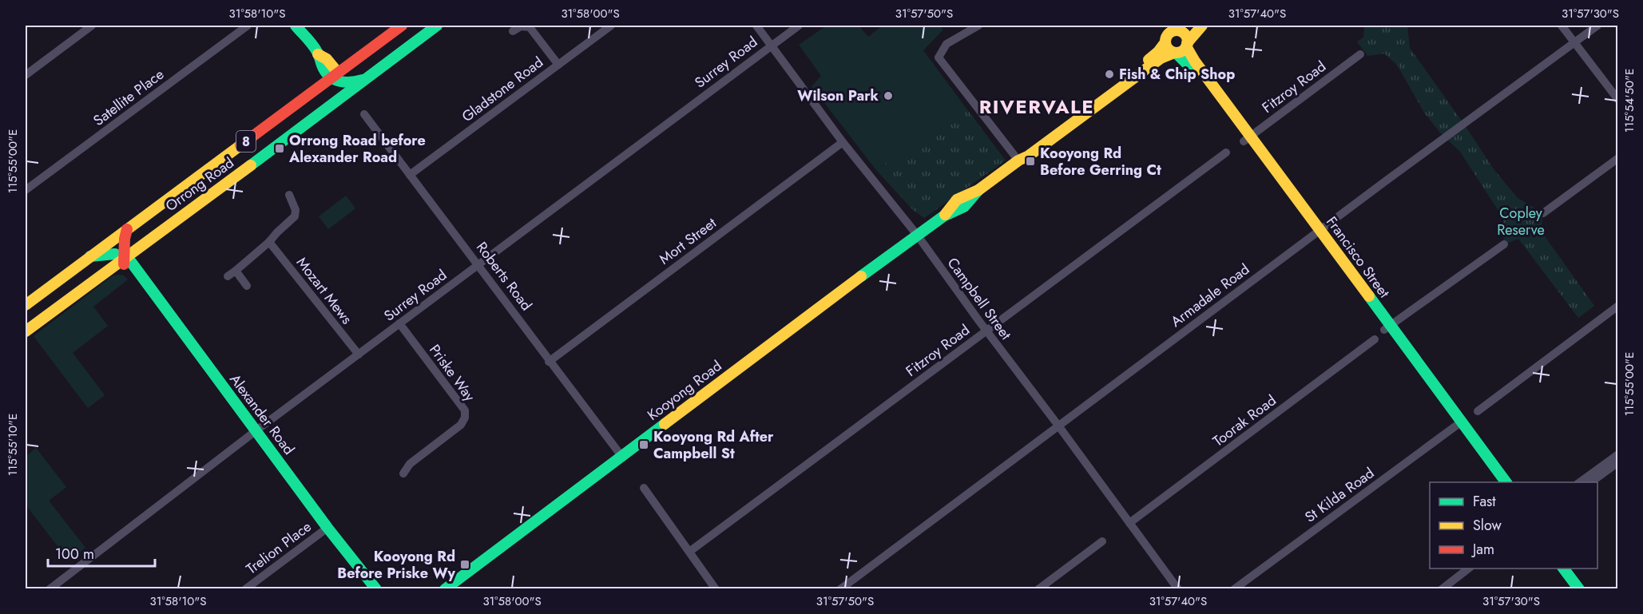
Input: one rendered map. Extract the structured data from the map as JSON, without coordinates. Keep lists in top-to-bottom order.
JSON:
{
  "streets": {
    "main road": [
      "8",
      "Orrong Road",
      "Francisco Street",
      "Kooyong Road",
      "Alexander Road"
    ],
    "street": [
      "Surrey Road",
      "Fitzroy Road",
      "Gladstone Road",
      "Satellite Place",
      "Mort Street",
      "Roberts Road",
      "Mozart Mews",
      "Armadale Road",
      "Campbell Street",
      "Priske Way",
      "Toorak Road",
      "St Kilda Road",
      "Trelion Place"
    ]
  },
  "crossings": [
    ["Surrey Road", "Roberts Road"],
    ["Surrey Road", "Mozart Mews"],
    ["Surrey Road", "Campbell Street"],
    ["Surrey Road", "Priske Way"],
    ["Surrey Road", "Alexander Road"],
    ["Fitzroy Road", "Francisco Street"],
    ["Fitzroy Road", "Campbell Street"],
    ["Gladstone Road", "Roberts Road"],
    ["Orrong Road", "Alexander Road"],
    ["Mort Street", "Roberts Road"],
    ["Mort Street", "Campbell Street"],
    ["Francisco Street", "Armadale Road"],
    ["Francisco Street", "Kooyong Road"],
    ["Francisco Street", "St Kilda Road"],
    ["Roberts Road", "Kooyong Road"],
    ["Armadale Road", "Campbell Street"],
    ["Campbell Street", "Kooyong Road"],
    ["Campbell Street", "Toorak Road"],
    ["Alexander Road", "Trelion Place"]
  ],
  "districts": ["RIVERVALE"],
  "parks": ["Copley Reserve"],
  "places": {
    "other": ["Fish & Chip Shop", "Wilson Park"],
    "transit": [
      "Orrong Road before Alexander Road",
      "Kooyong Rd Before Gerring Ct",
      "Kooyong Rd After Campbell St",
      "Kooyong Rd Before Priske Wy"
    ]
  },
  "legend": ["Fast", "Slow", "Jam"],
  "scale_bar": "100 m",
  "coordinates": [
    "31°58'10\"S",
    "31°58'00\"S",
    "31°57'50\"S",
    "31°57'40\"S",
    "31°57'30\"S",
    "115°54'50\"E",
    "115°55'00\"E",
    "115°55'10\"E"
  ]
}
